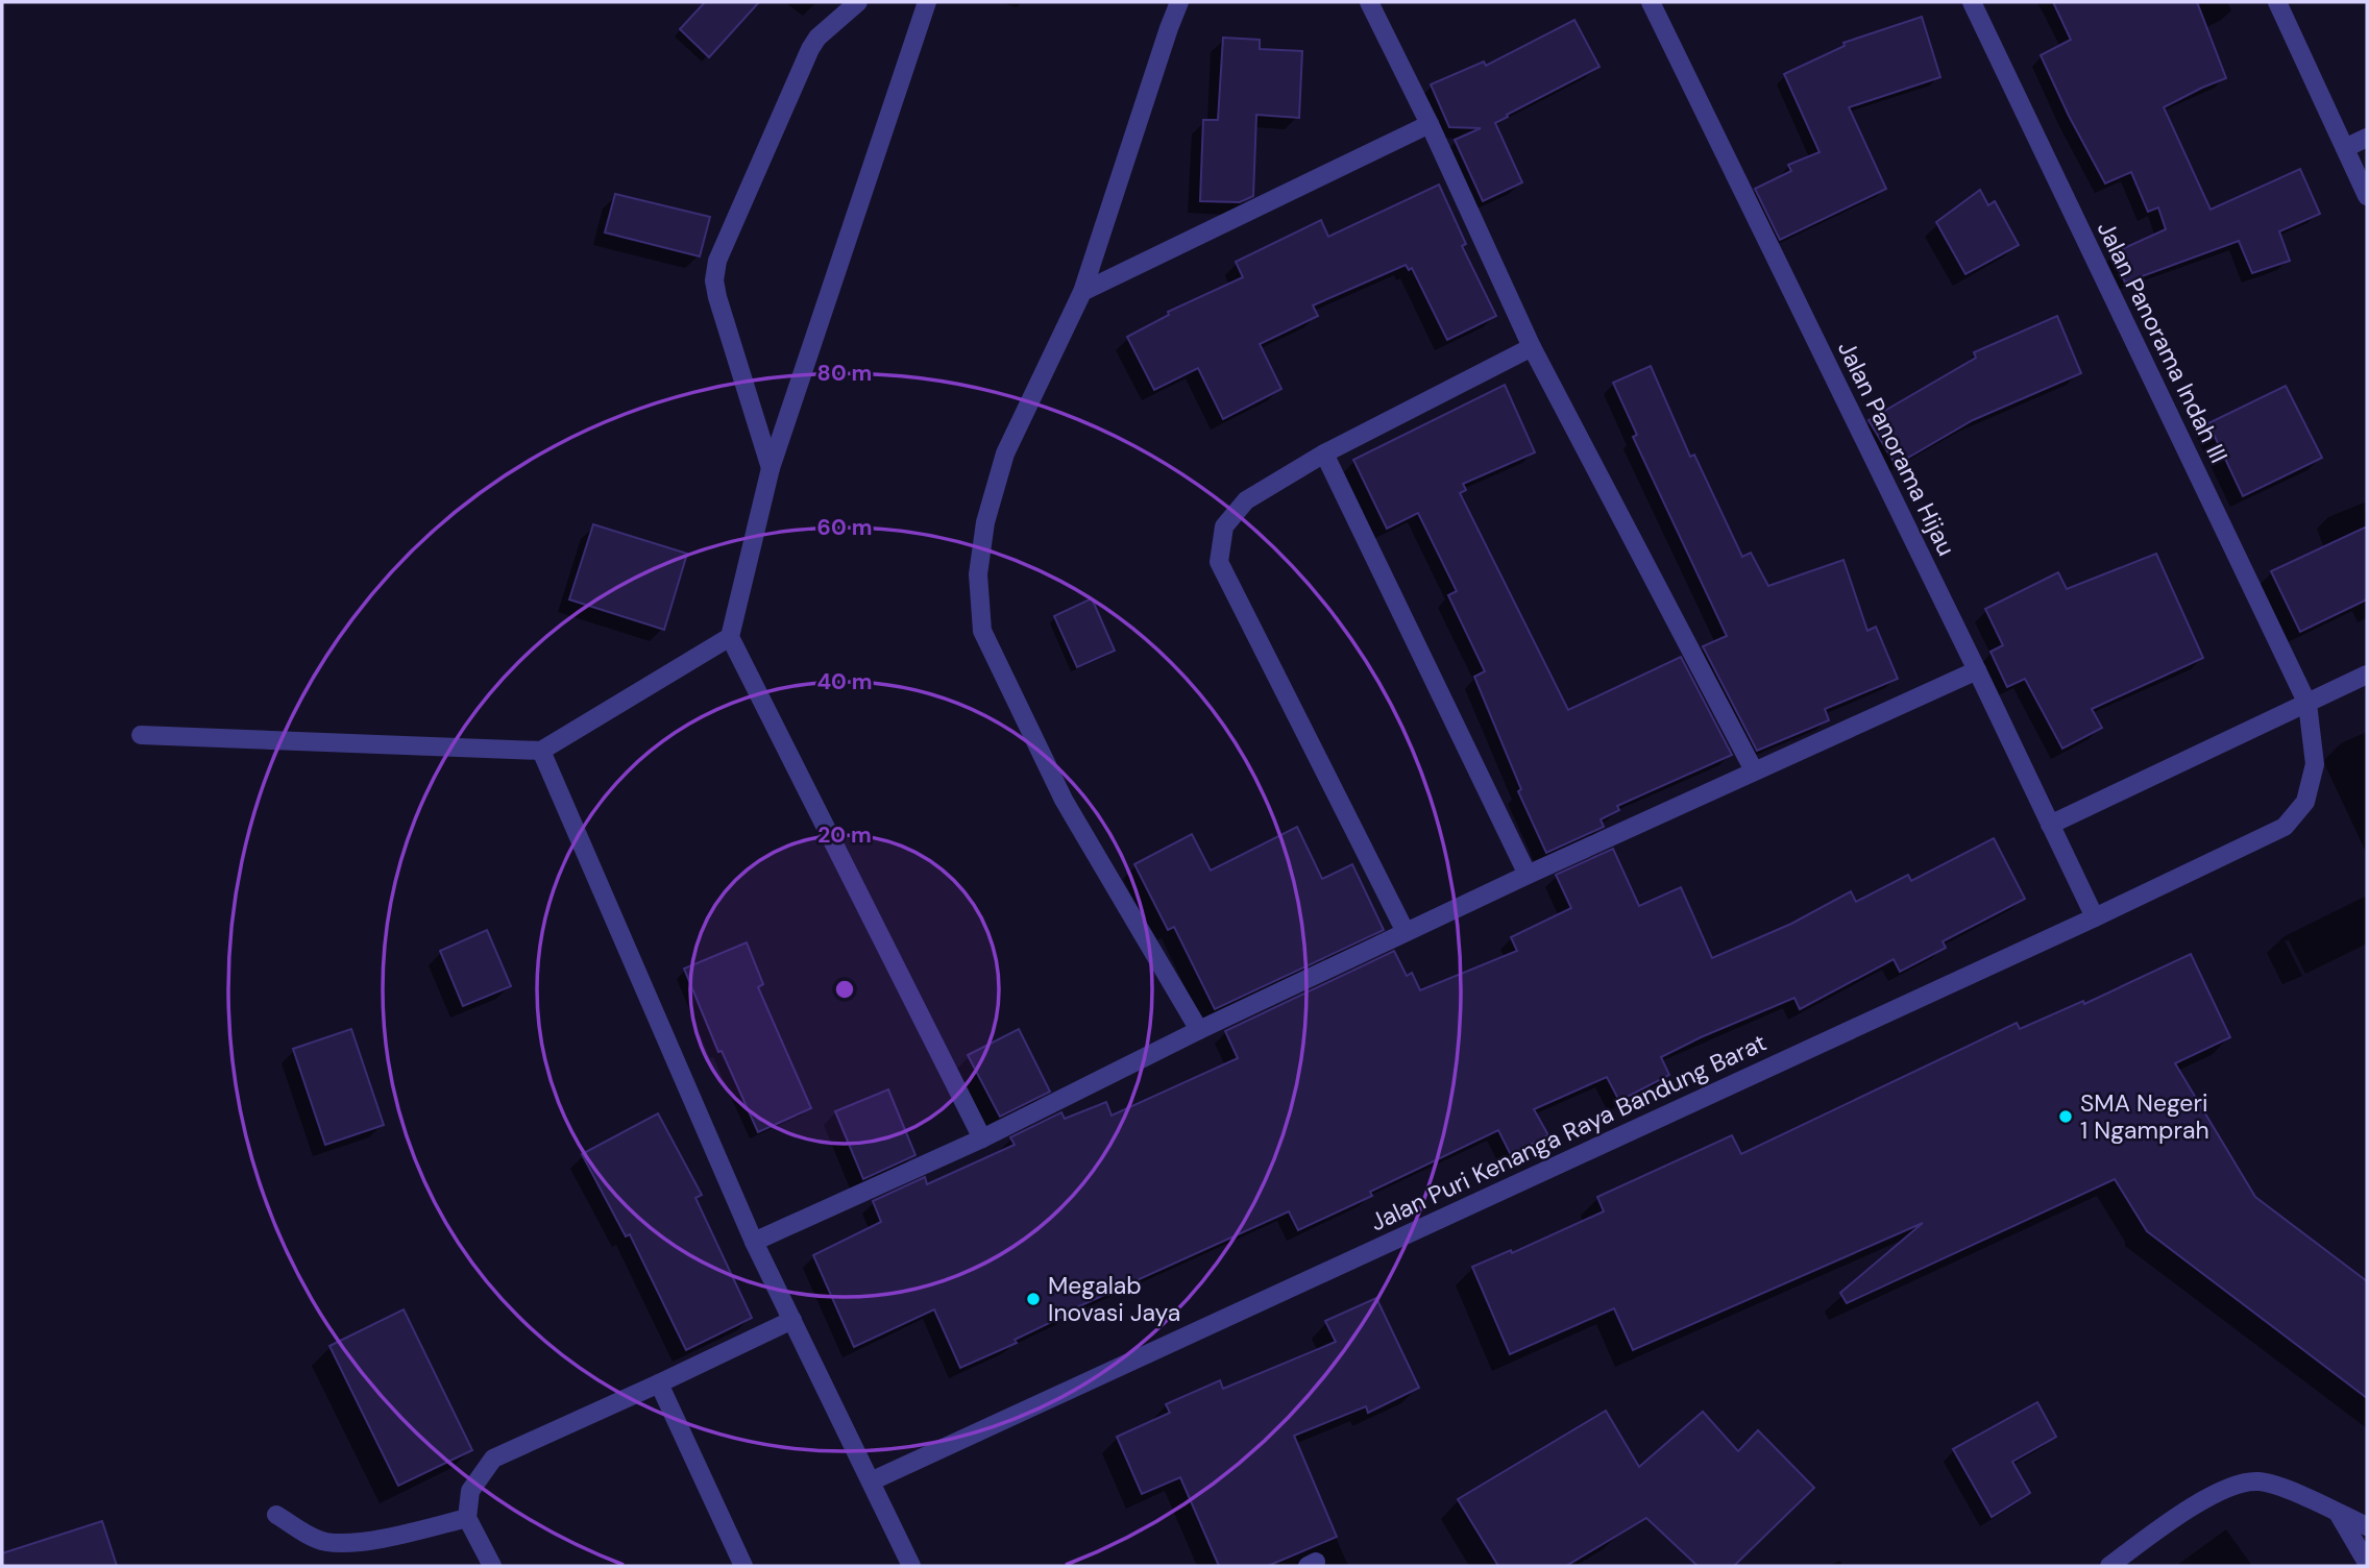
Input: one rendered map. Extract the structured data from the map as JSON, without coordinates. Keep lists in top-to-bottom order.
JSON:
{
  "streets": {
    "street": ["Jalan Panorama Indah III", "Jalan Panorama Hijau", "Jalan Puri Kenanga Raya Bandung Barat"]
  },
  "crossings": [
    ["Jalan Panorama Indah III", "Jalan Puri Kenanga Raya Bandung Barat"],
    ["Jalan Panorama Hijau", "Jalan Puri Kenanga Raya Bandung Barat"]
  ],
  "places": ["SMA Negeri 1 Ngamprah", "Megalab Inovasi Jaya"],
  "rings": [
    "80 m",
    "60 m",
    "40 m",
    "20 m"
  ]
}
